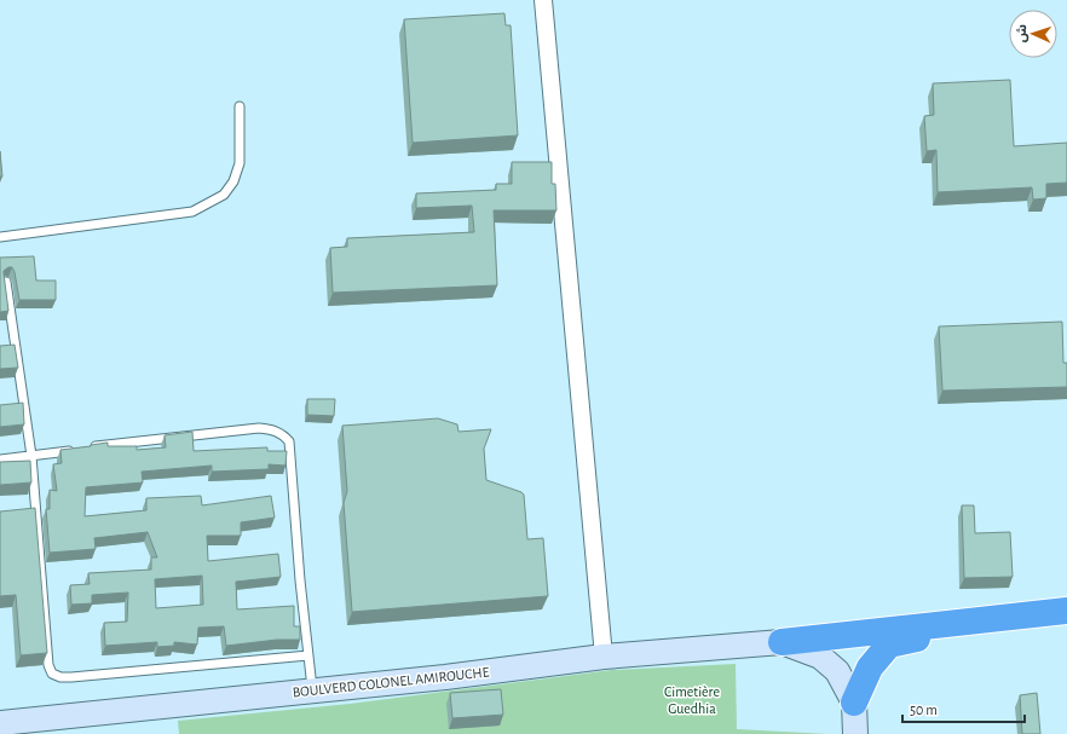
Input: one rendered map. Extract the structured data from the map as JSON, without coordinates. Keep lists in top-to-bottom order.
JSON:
{
  "streets": {
    "main road": ["BOULVERD COLONEL AMIROUCHE"]
  },
  "parks": ["Cimetière Guedhia"],
  "scale_bar": "50 m",
  "north": "left"
}
